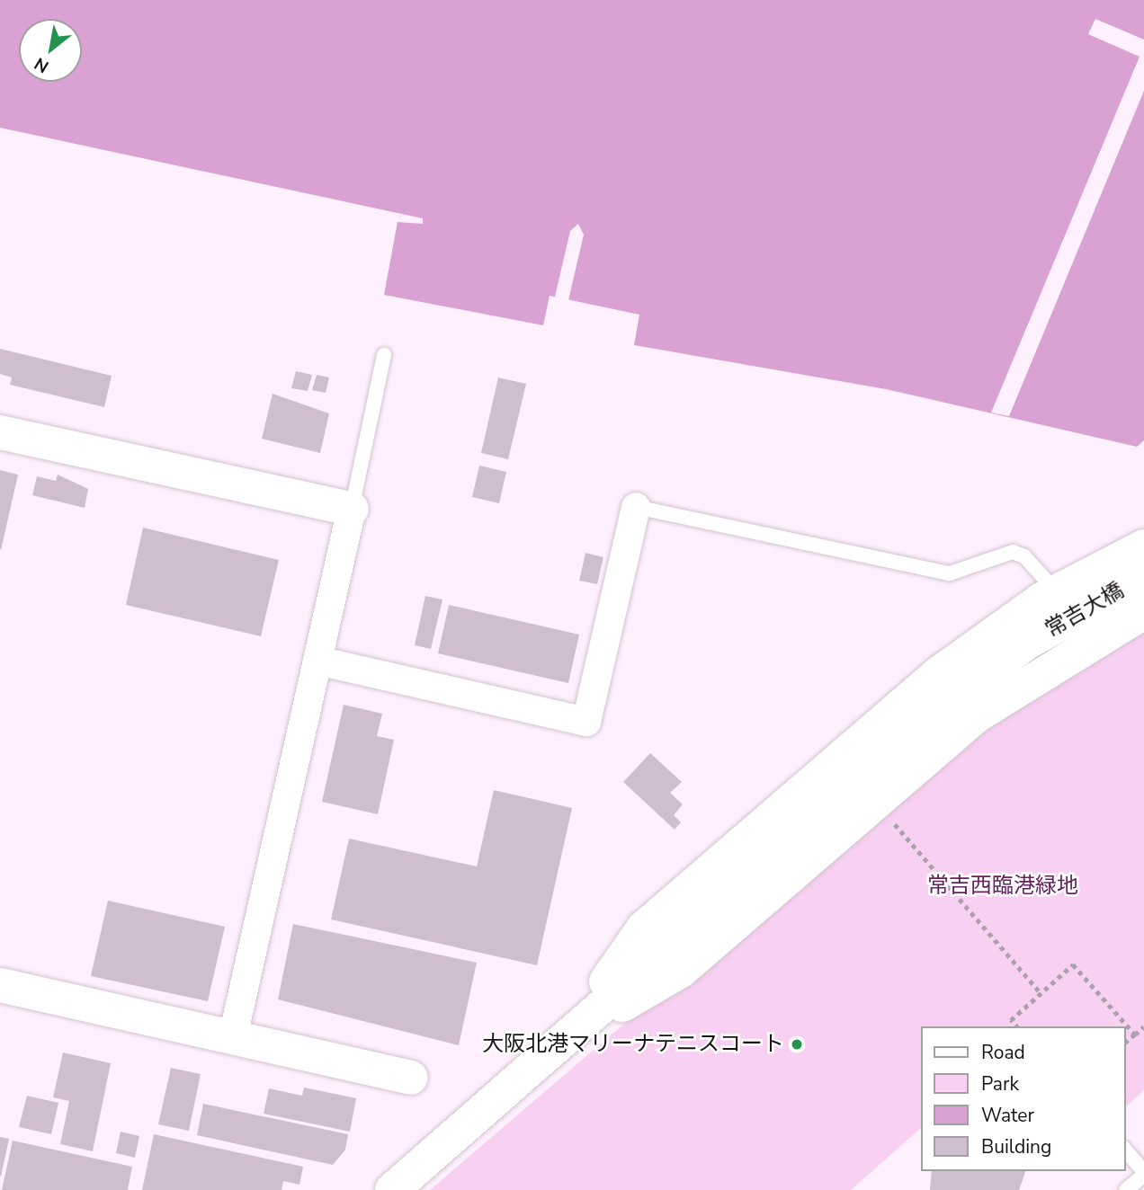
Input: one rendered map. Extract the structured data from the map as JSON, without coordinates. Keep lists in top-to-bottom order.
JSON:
{
  "streets": {
    "street": ["常吉大橋"]
  },
  "parks": ["常吉西臨港緑地"],
  "places": ["大阪北港マリーナテニスコート"],
  "legend": [
    "Road",
    "Park",
    "Water",
    "Building"
  ],
  "north": "bottom left"
}
